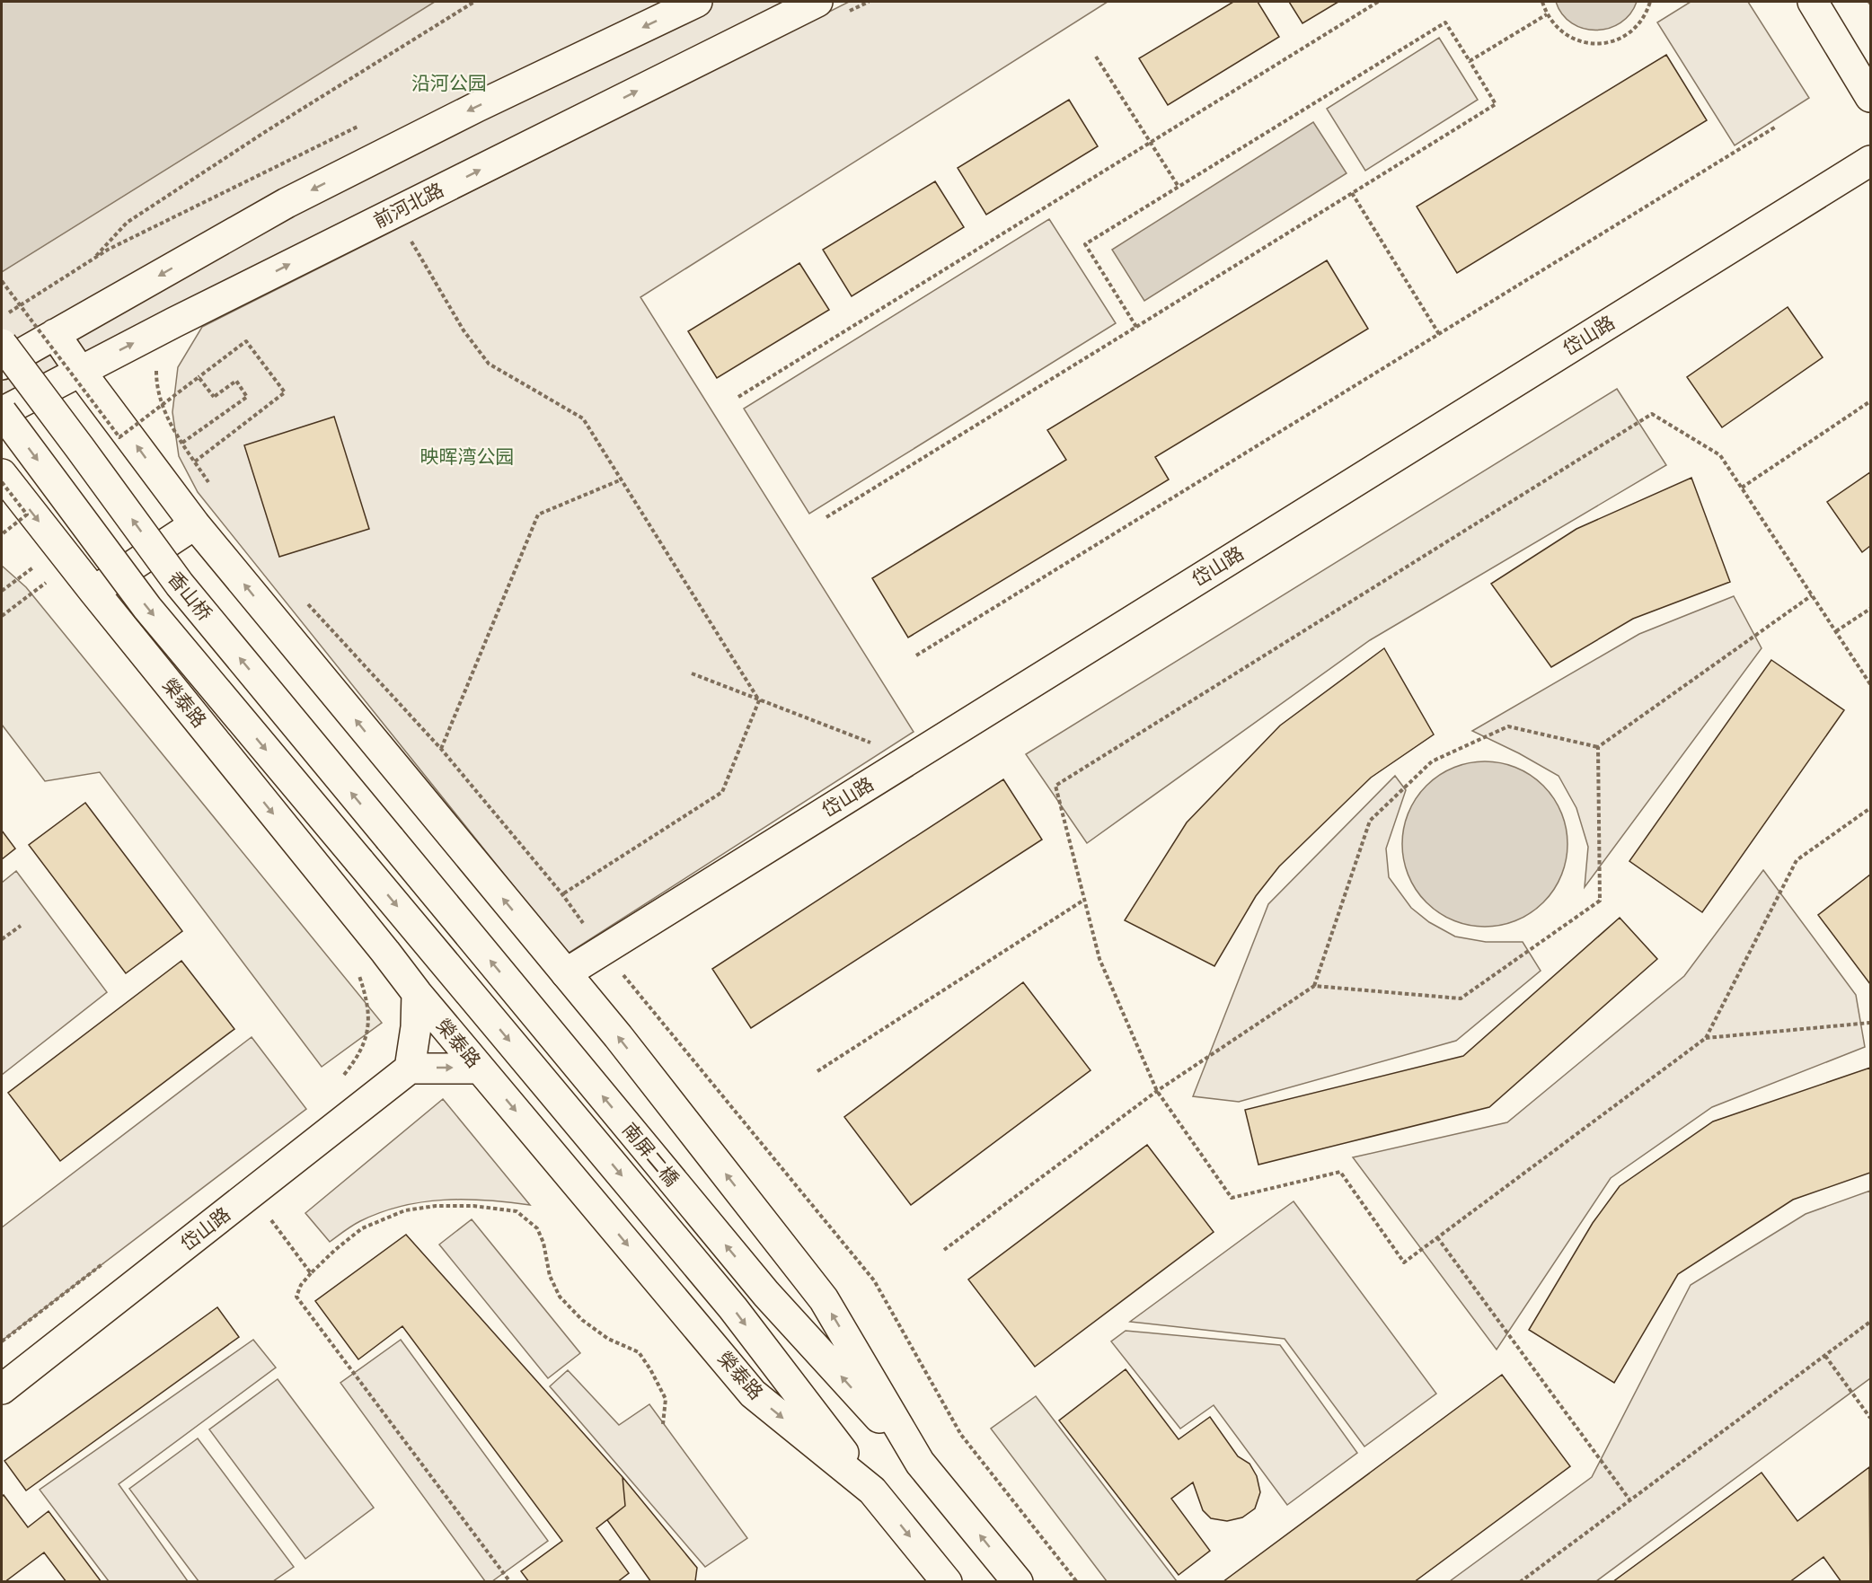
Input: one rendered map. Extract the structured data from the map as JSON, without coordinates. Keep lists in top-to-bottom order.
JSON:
{
  "streets": {
    "main road": [
      "前河北路",
      "岱山路",
      "香山桥",
      "榮泰路",
      "南屏二橋"
    ]
  },
  "crossings": [
    ["前河北路", "香山桥"],
    ["香山桥", "南屏二橋"],
    ["榮泰路", "南屏二橋"]
  ],
  "parks": ["沿河公园", "映晖湾公园"]
}
